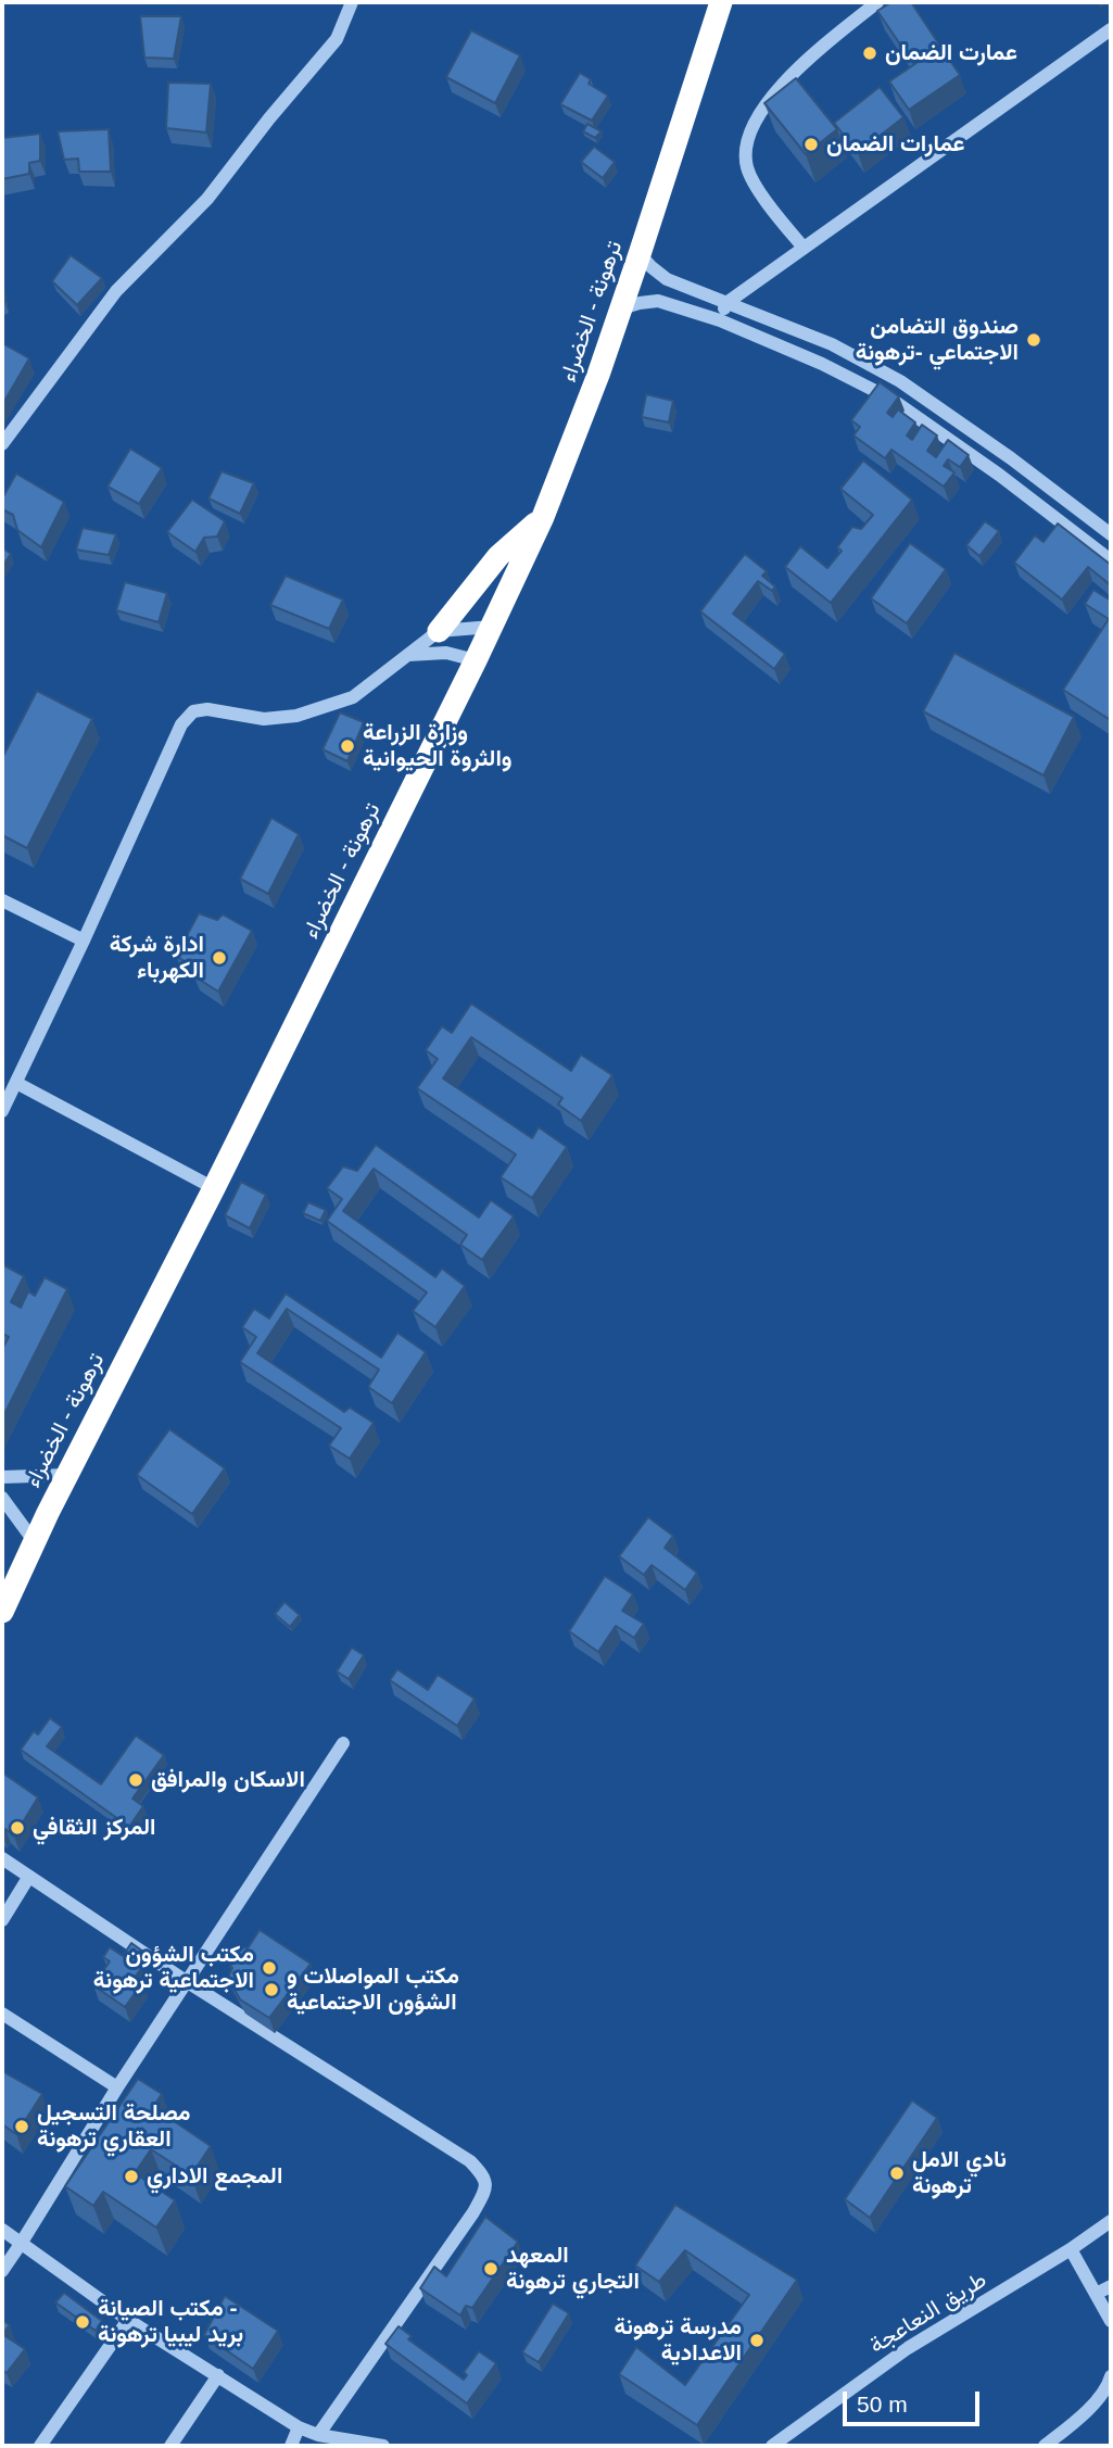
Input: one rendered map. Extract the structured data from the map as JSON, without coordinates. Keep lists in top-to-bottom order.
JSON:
{
  "streets": {
    "highway": ["ترهونة - الخضراء"],
    "street": ["طريق النعاعجة"]
  },
  "places": [
    "عمارت الضمان",
    "عمارات الضمان",
    "صندوق التضامن الاجتماعي -ترهونة",
    "وزارة الزراعة والثروة الحيوانية",
    "ادارة شركة الكهرباء",
    "الاسكان والمرافق",
    "المركز الثقافي",
    "مكتب الشؤون الاجتماعية ترهونة",
    "مكتب المواصلات و الشؤون الاجتماعية",
    "مصلحة التسجيل العقاري ترهونة",
    "نادي الامل ترهونة",
    "المجمع الاداري",
    "المعهد التجاري ترهونة",
    "مكتب الصيانة - بريد ليبيا ترهونة",
    "مدرسة ترهونة الاعدادية"
  ],
  "scale_bar": "50 m"
}
